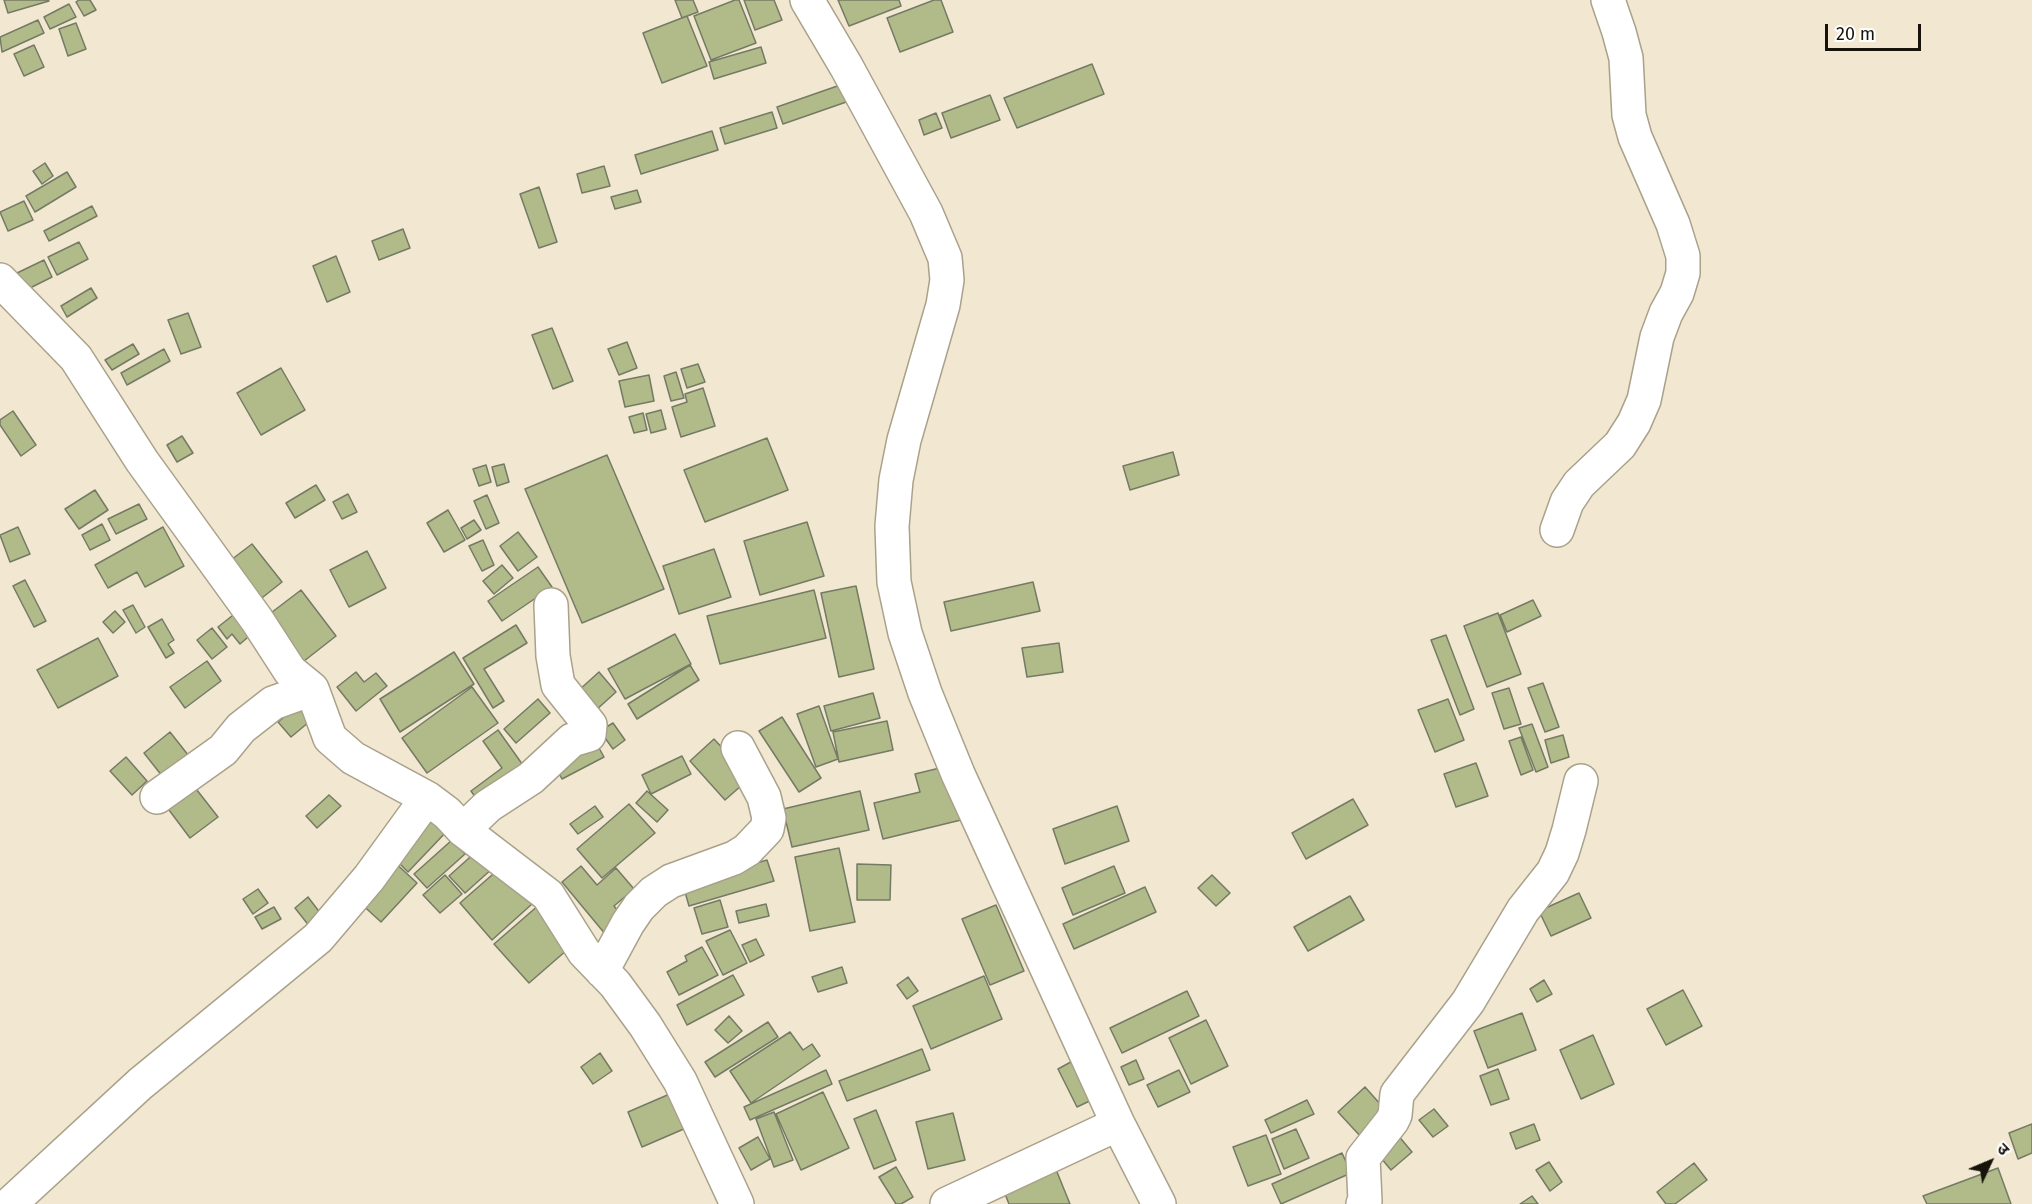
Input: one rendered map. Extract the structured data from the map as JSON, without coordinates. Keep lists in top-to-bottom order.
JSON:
{
  "scale_bar": "20 m",
  "north": "top right"
}
